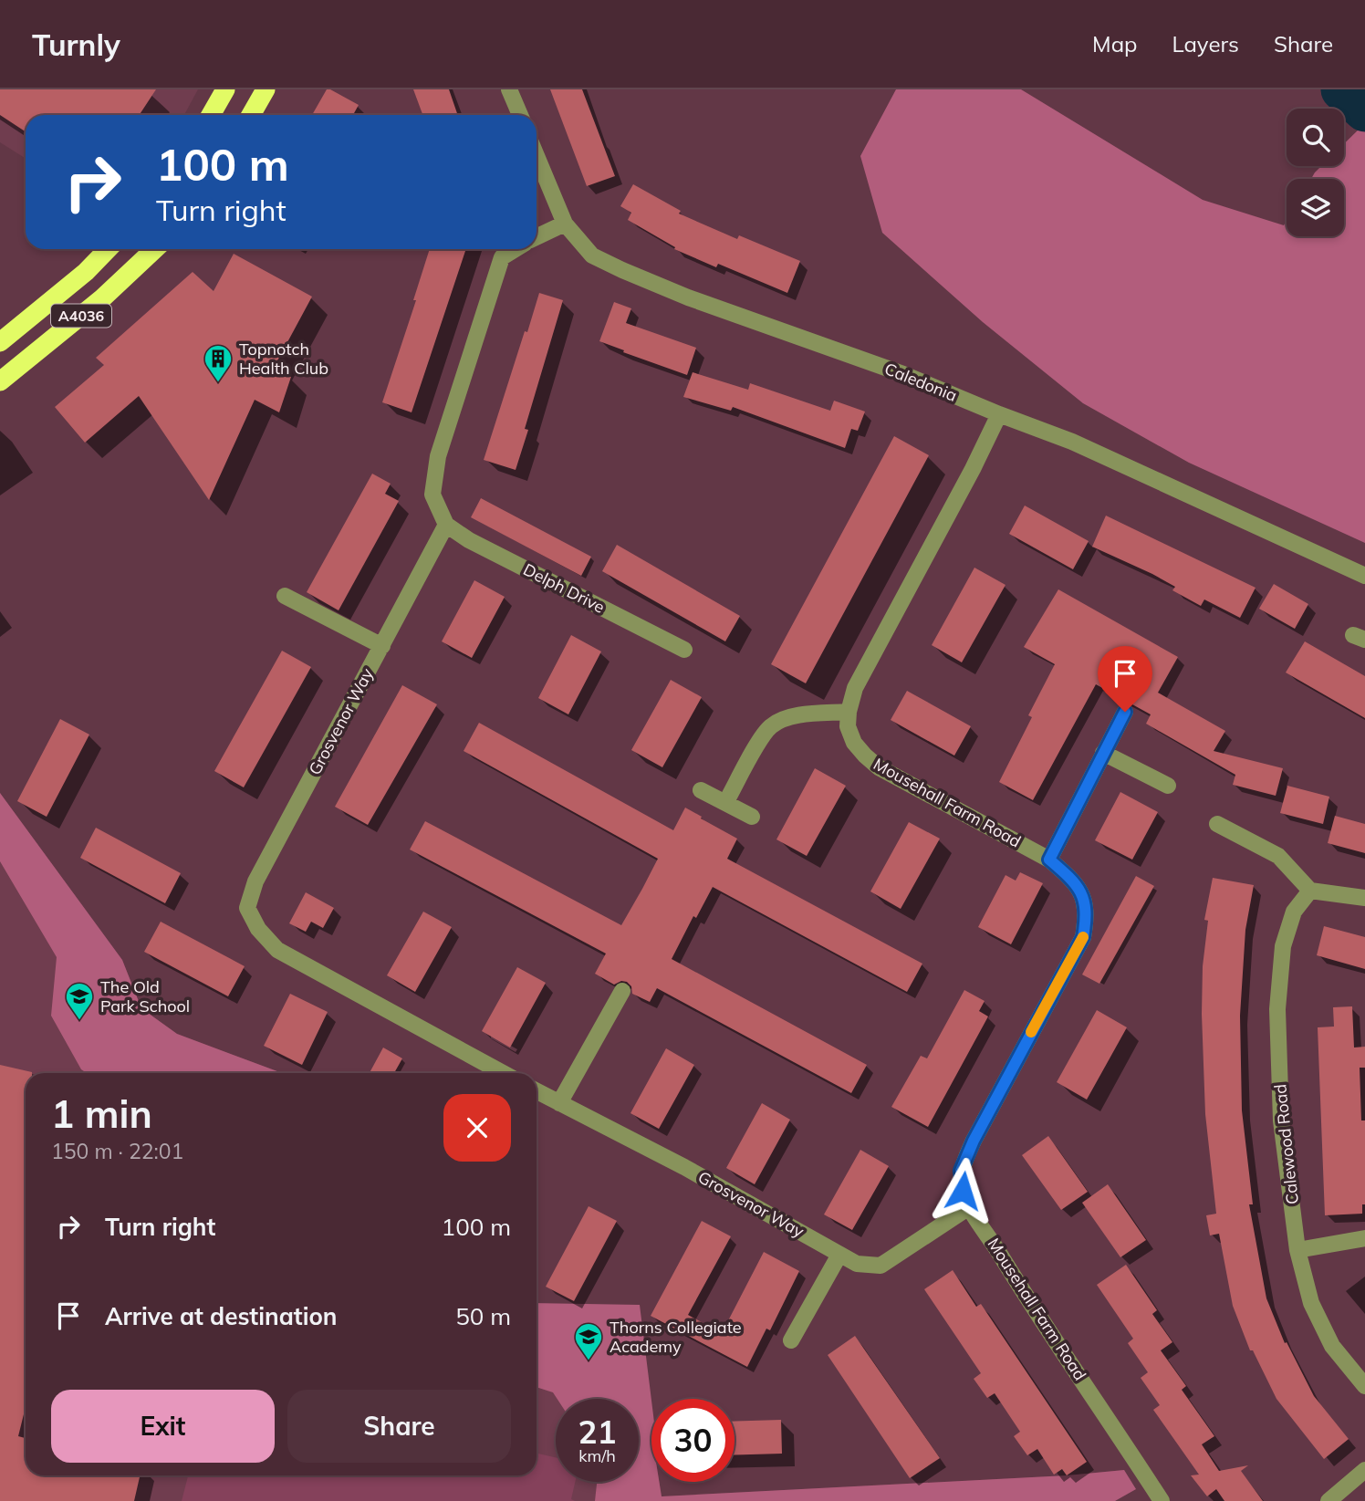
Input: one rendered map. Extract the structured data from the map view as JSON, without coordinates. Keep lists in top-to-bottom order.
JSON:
{
  "streets": {
    "highway": ["A4036"],
    "street": [
      "Caledonia",
      "Delph Drive",
      "Grosvenor Way",
      "Mousehall Farm Road",
      "Calewood Road"
    ]
  },
  "crossings": [
    ["Caledonia", "Mousehall Farm Road"],
    ["Delph Drive", "Grosvenor Way"],
    ["Grosvenor Way", "Mousehall Farm Road"]
  ],
  "places": {
    "building": ["Topnotch Health Club"],
    "school or university": ["The Old Park School", "Thorns Collegiate Academy"]
  },
  "page": {
    "header": "Turnly",
    "nav": ["Map", "Layers", "Share"],
    "turn": ["100 m", "Turn right"],
    "heading": ["1 min", "150 m · 22:01"],
    "list": [
      {
        "name": "Turn right",
        "value": "100 m"
      },
      {
        "name": "Arrive at destination",
        "value": "50 m"
      }
    ],
    "buttons": ["Exit", "Share"],
    "speed": "21 km/h",
    "limit": "30"
  }
}
